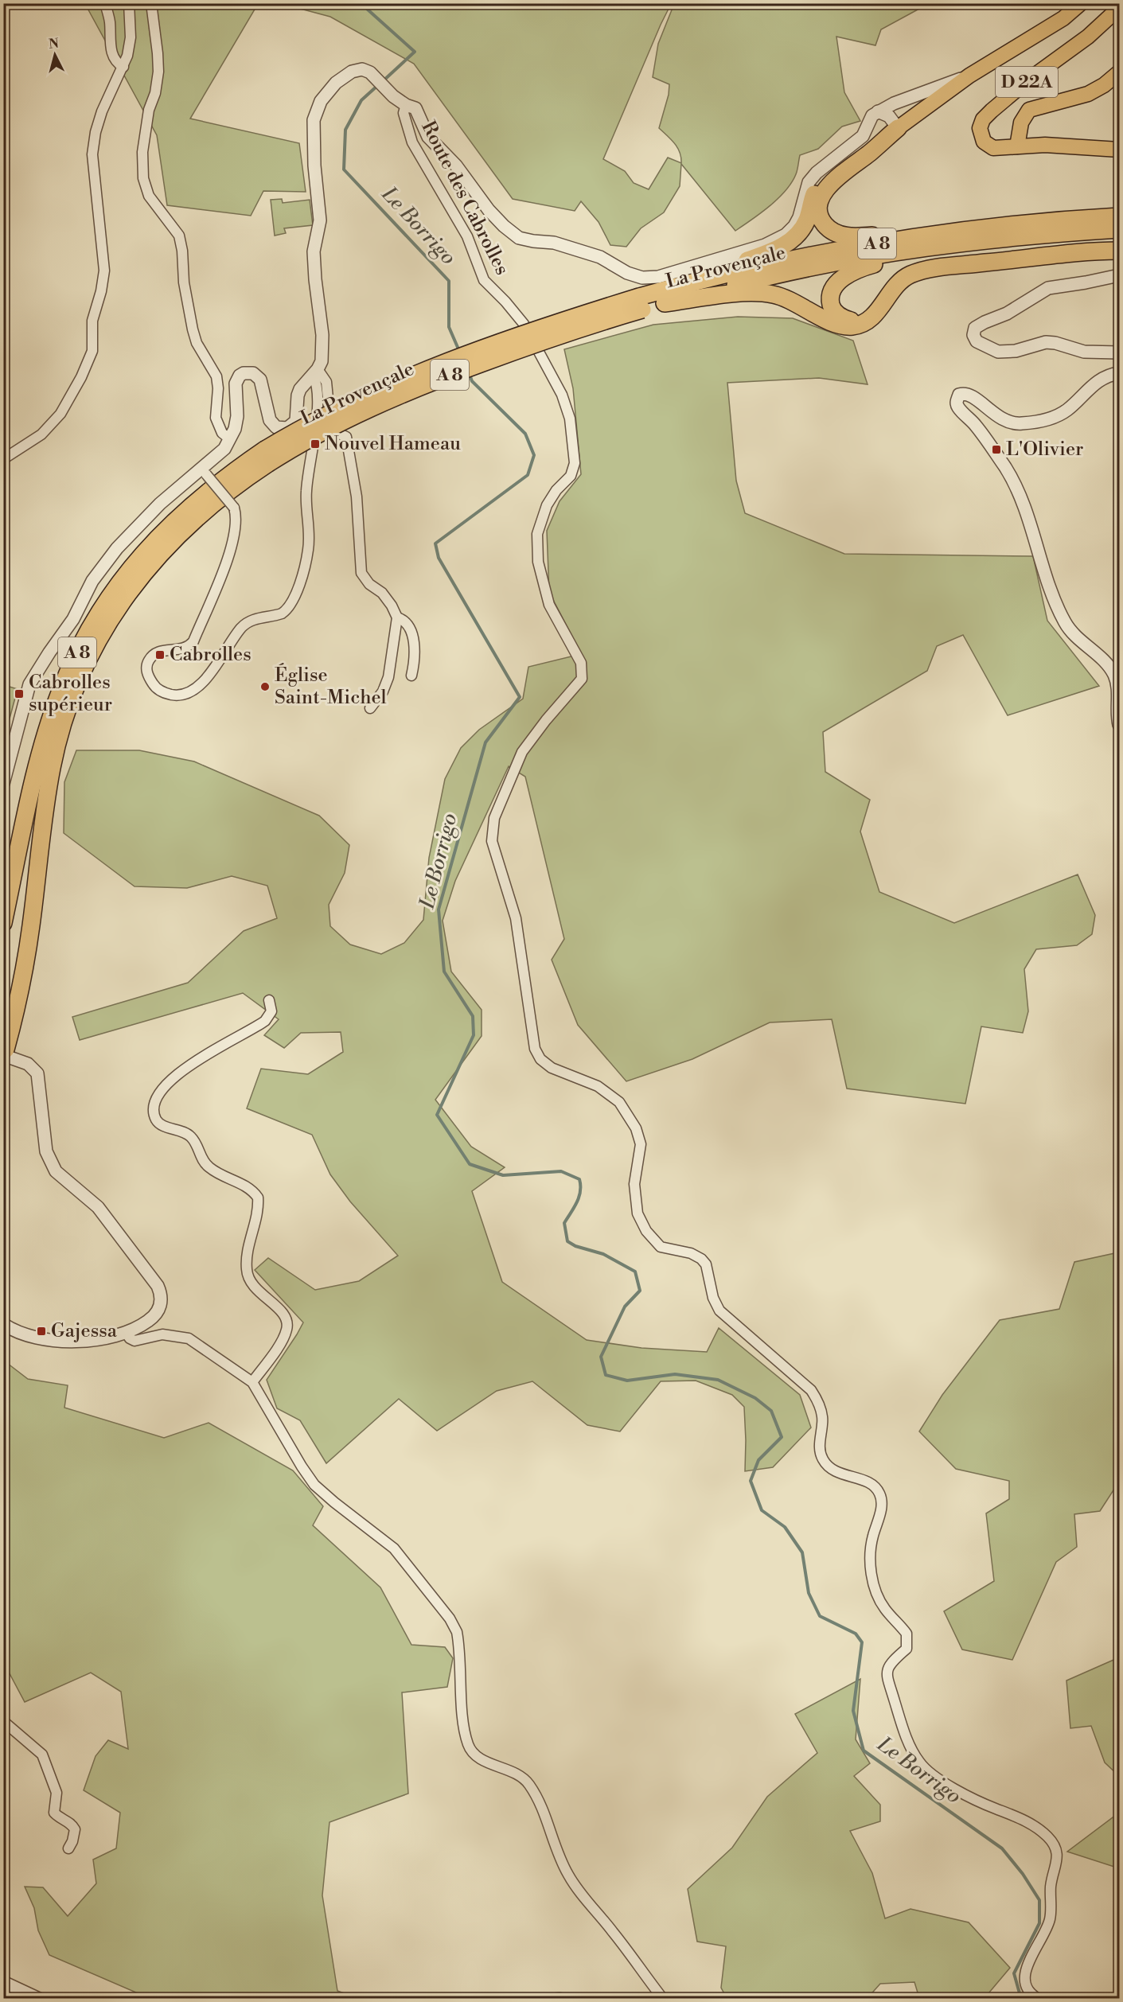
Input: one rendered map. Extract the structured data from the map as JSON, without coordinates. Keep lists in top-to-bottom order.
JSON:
{
  "streets": {
    "highway": ["A 8", "La Provençale"],
    "main road": ["D 22A"],
    "street": ["Route des Cabrolles"]
  },
  "crossings": [
    ["D 22A", "Route des Cabrolles"]
  ],
  "water": ["Le Borrigo"],
  "places": {
    "transit": [
      "Nouvel Hameau",
      "L'Olivier",
      "Cabrolles",
      "Cabrolles supérieur",
      "Gajessa"
    ],
    "other": ["Église Saint-Michel"]
  },
  "north": "top"
}
